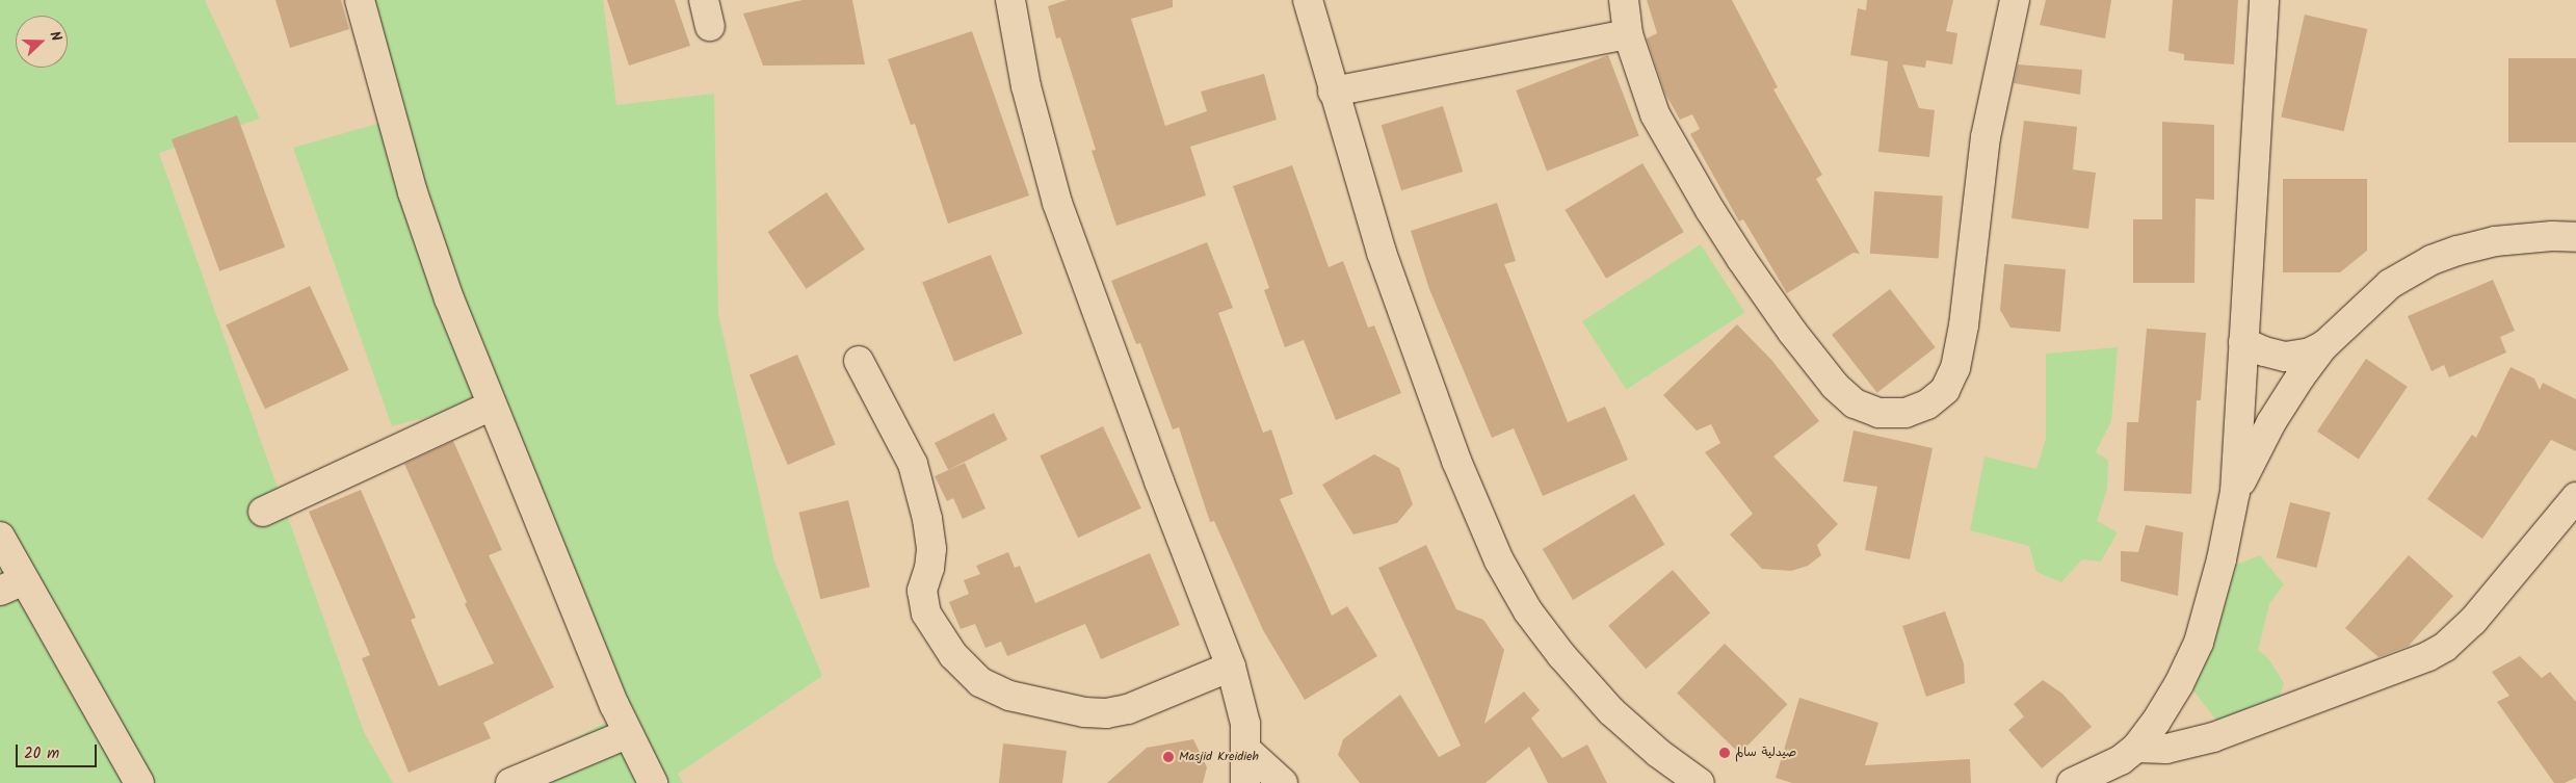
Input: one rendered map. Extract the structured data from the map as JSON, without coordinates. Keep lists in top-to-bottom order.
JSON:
{
  "places": ["صيدلية سالم", "Masjid Kreidieh"],
  "scale_bar": "20 m",
  "north": "right"
}
